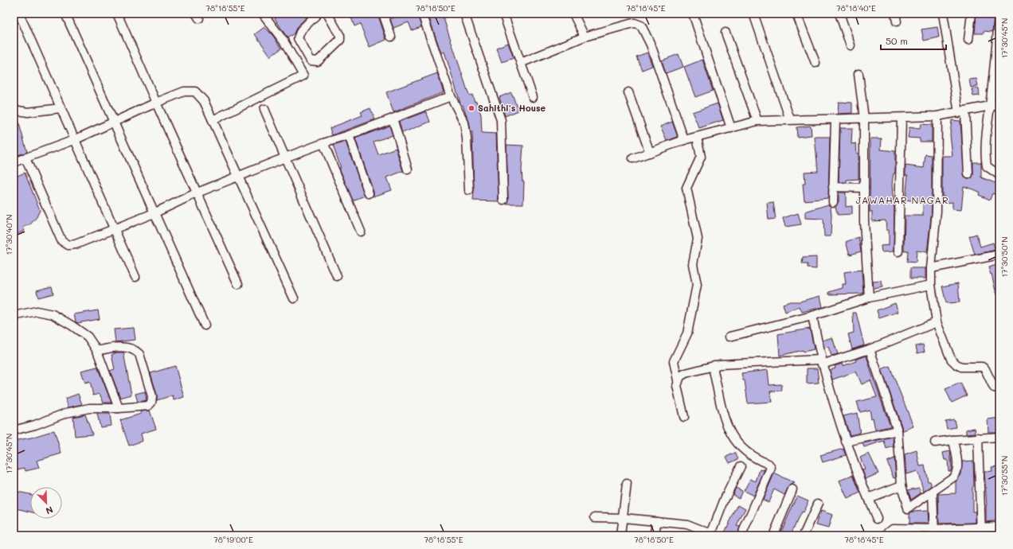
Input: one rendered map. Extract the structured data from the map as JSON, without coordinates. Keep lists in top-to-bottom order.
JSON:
{
  "districts": ["JAWAHAR NAGAR"],
  "places": ["Sahithi's House"],
  "scale_bar": "50 m",
  "north": "bottom right",
  "coordinates": [
    "78°18'55\"E",
    "78°18'50\"E",
    "78°18'45\"E",
    "78°18'40\"E",
    "17°30'45\"N",
    "17°30'40\"N",
    "17°30'50\"N",
    "17°30'55\"N",
    "78°19'00\"E"
  ]
}
